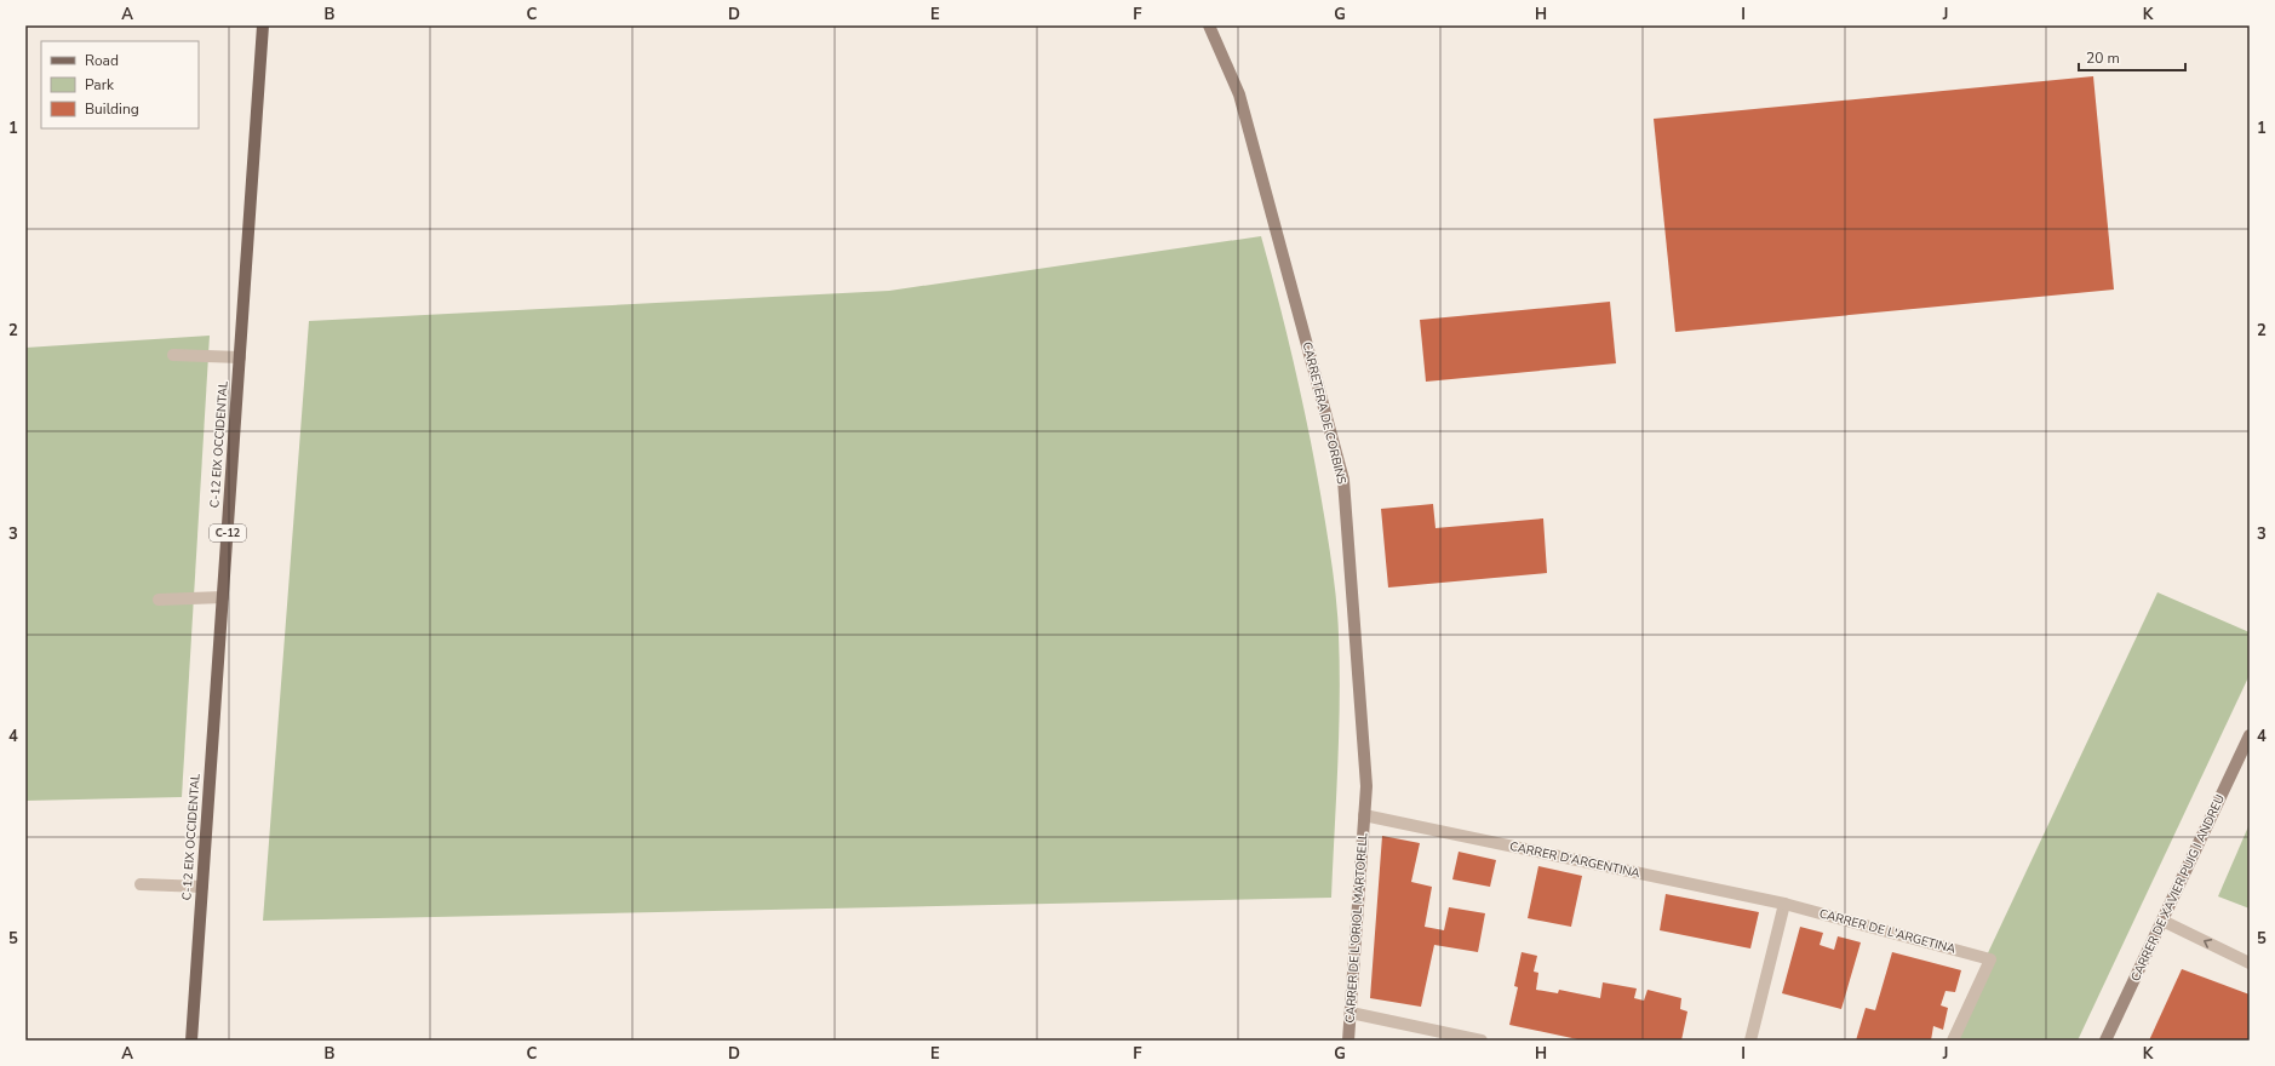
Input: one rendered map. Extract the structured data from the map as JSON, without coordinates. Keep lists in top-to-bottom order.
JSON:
{
  "streets": {
    "main road": ["C-12 EIX OCCIDENTAL", "C-12"],
    "street": [
      "CARRETERA DE CORBINS",
      "CARRER D'ARGENTINA",
      "CARRER DE XAVIER PUIG I ANDREU",
      "CARRER DE L'ORIOL MARTORELL",
      "CARRER DE L'ARGETINA"
    ]
  },
  "crossings": [
    ["CARRETERA DE CORBINS", "CARRER D'ARGENTINA"],
    ["CARRETERA DE CORBINS", "CARRER DE L'ORIOL MARTORELL"],
    ["CARRER D'ARGENTINA", "CARRER DE L'ORIOL MARTORELL"],
    ["CARRER D'ARGENTINA", "CARRER DE L'ARGETINA"]
  ],
  "legend": ["Road", "Park", "Building"],
  "scale_bar": "20 m",
  "grid": {
    "columns": [
      "A",
      "B",
      "C",
      "D",
      "E",
      "F",
      "G",
      "H",
      "I",
      "J",
      "K"
    ],
    "rows": [
      "1",
      "2",
      "3",
      "4",
      "5"
    ]
  }
}
